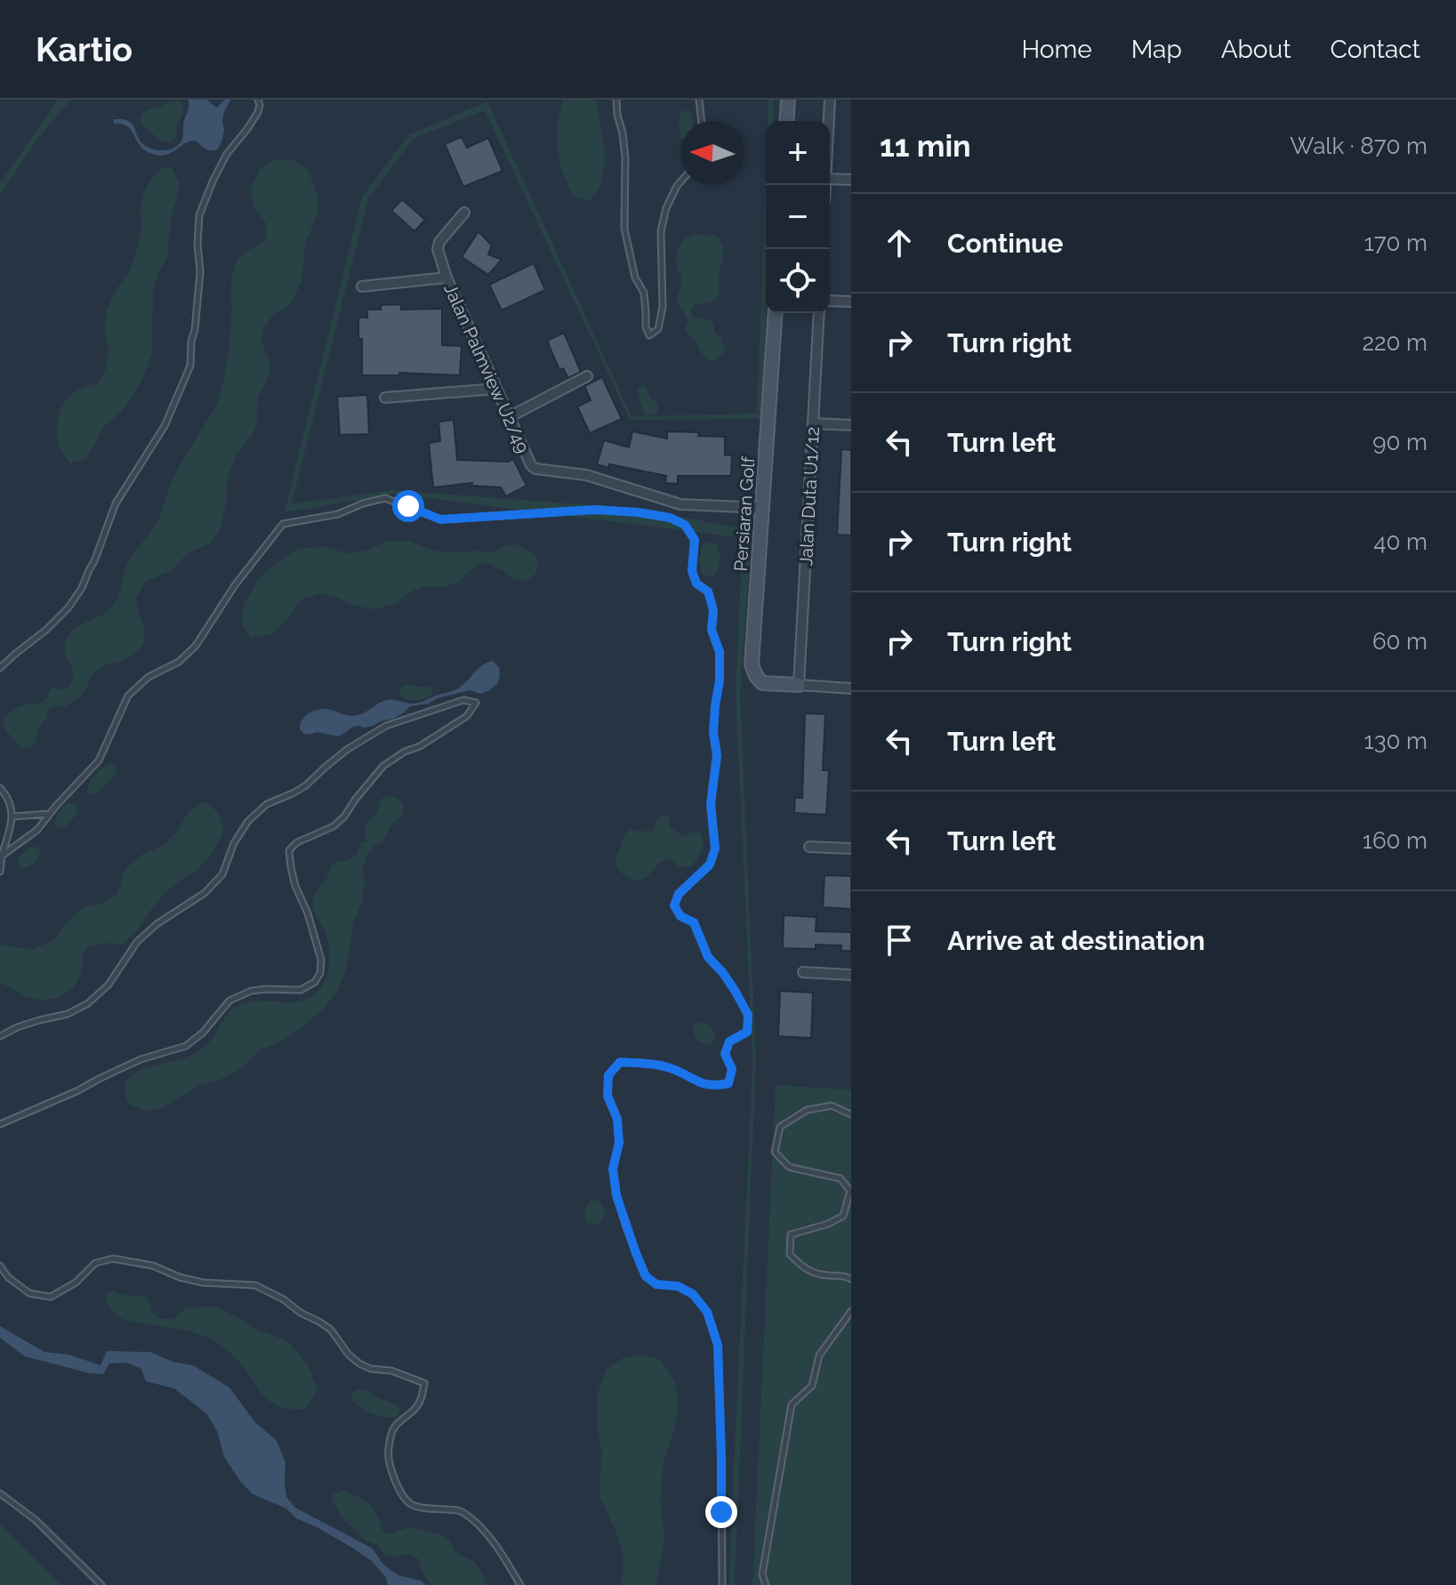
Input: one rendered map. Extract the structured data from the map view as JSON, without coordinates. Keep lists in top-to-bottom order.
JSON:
{
  "streets": {
    "street": ["Jalan Palmview U2/49", "Jalan Duta U1/12", "Persiaran Golf"]
  },
  "crossings": [
    ["Jalan Palmview U2/49", "Persiaran Golf"],
    ["Jalan Duta U1/12", "Persiaran Golf"]
  ],
  "north": "left",
  "page": {
    "header": "Kartio",
    "nav": [
      "Home",
      "Map",
      "About",
      "Contact"
    ],
    "heading": ["11 min", "Walk · 870 m"],
    "map_buttons": ["+", "−"],
    "list": [
      ["Continue", "170 m"],
      ["Turn right", "220 m"],
      ["Turn left", "90 m"],
      ["Turn right", "40 m"],
      ["Turn right", "60 m"],
      ["Turn left", "130 m"],
      ["Turn left", "160 m"],
      "Arrive at destination"
    ]
  }
}
